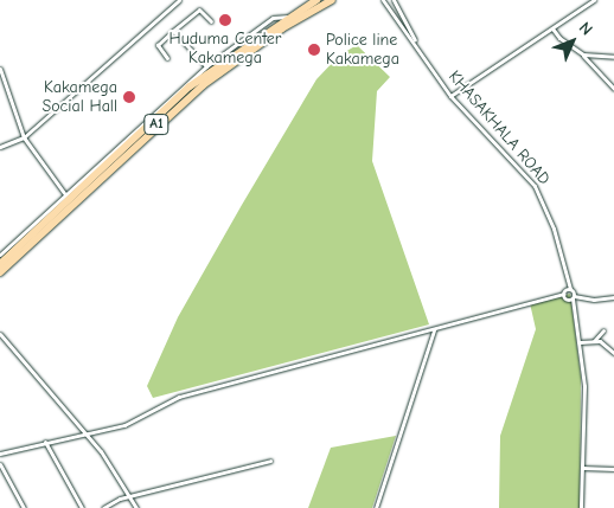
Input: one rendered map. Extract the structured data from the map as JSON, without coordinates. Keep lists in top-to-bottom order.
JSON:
{
  "streets": {
    "highway": ["A1"],
    "street": ["KHASAKHALA ROAD"]
  },
  "places": ["Huduma Center Kakamega", "Police line Kakamega", "Kakamega Social Hall"],
  "north": "top right"
}
